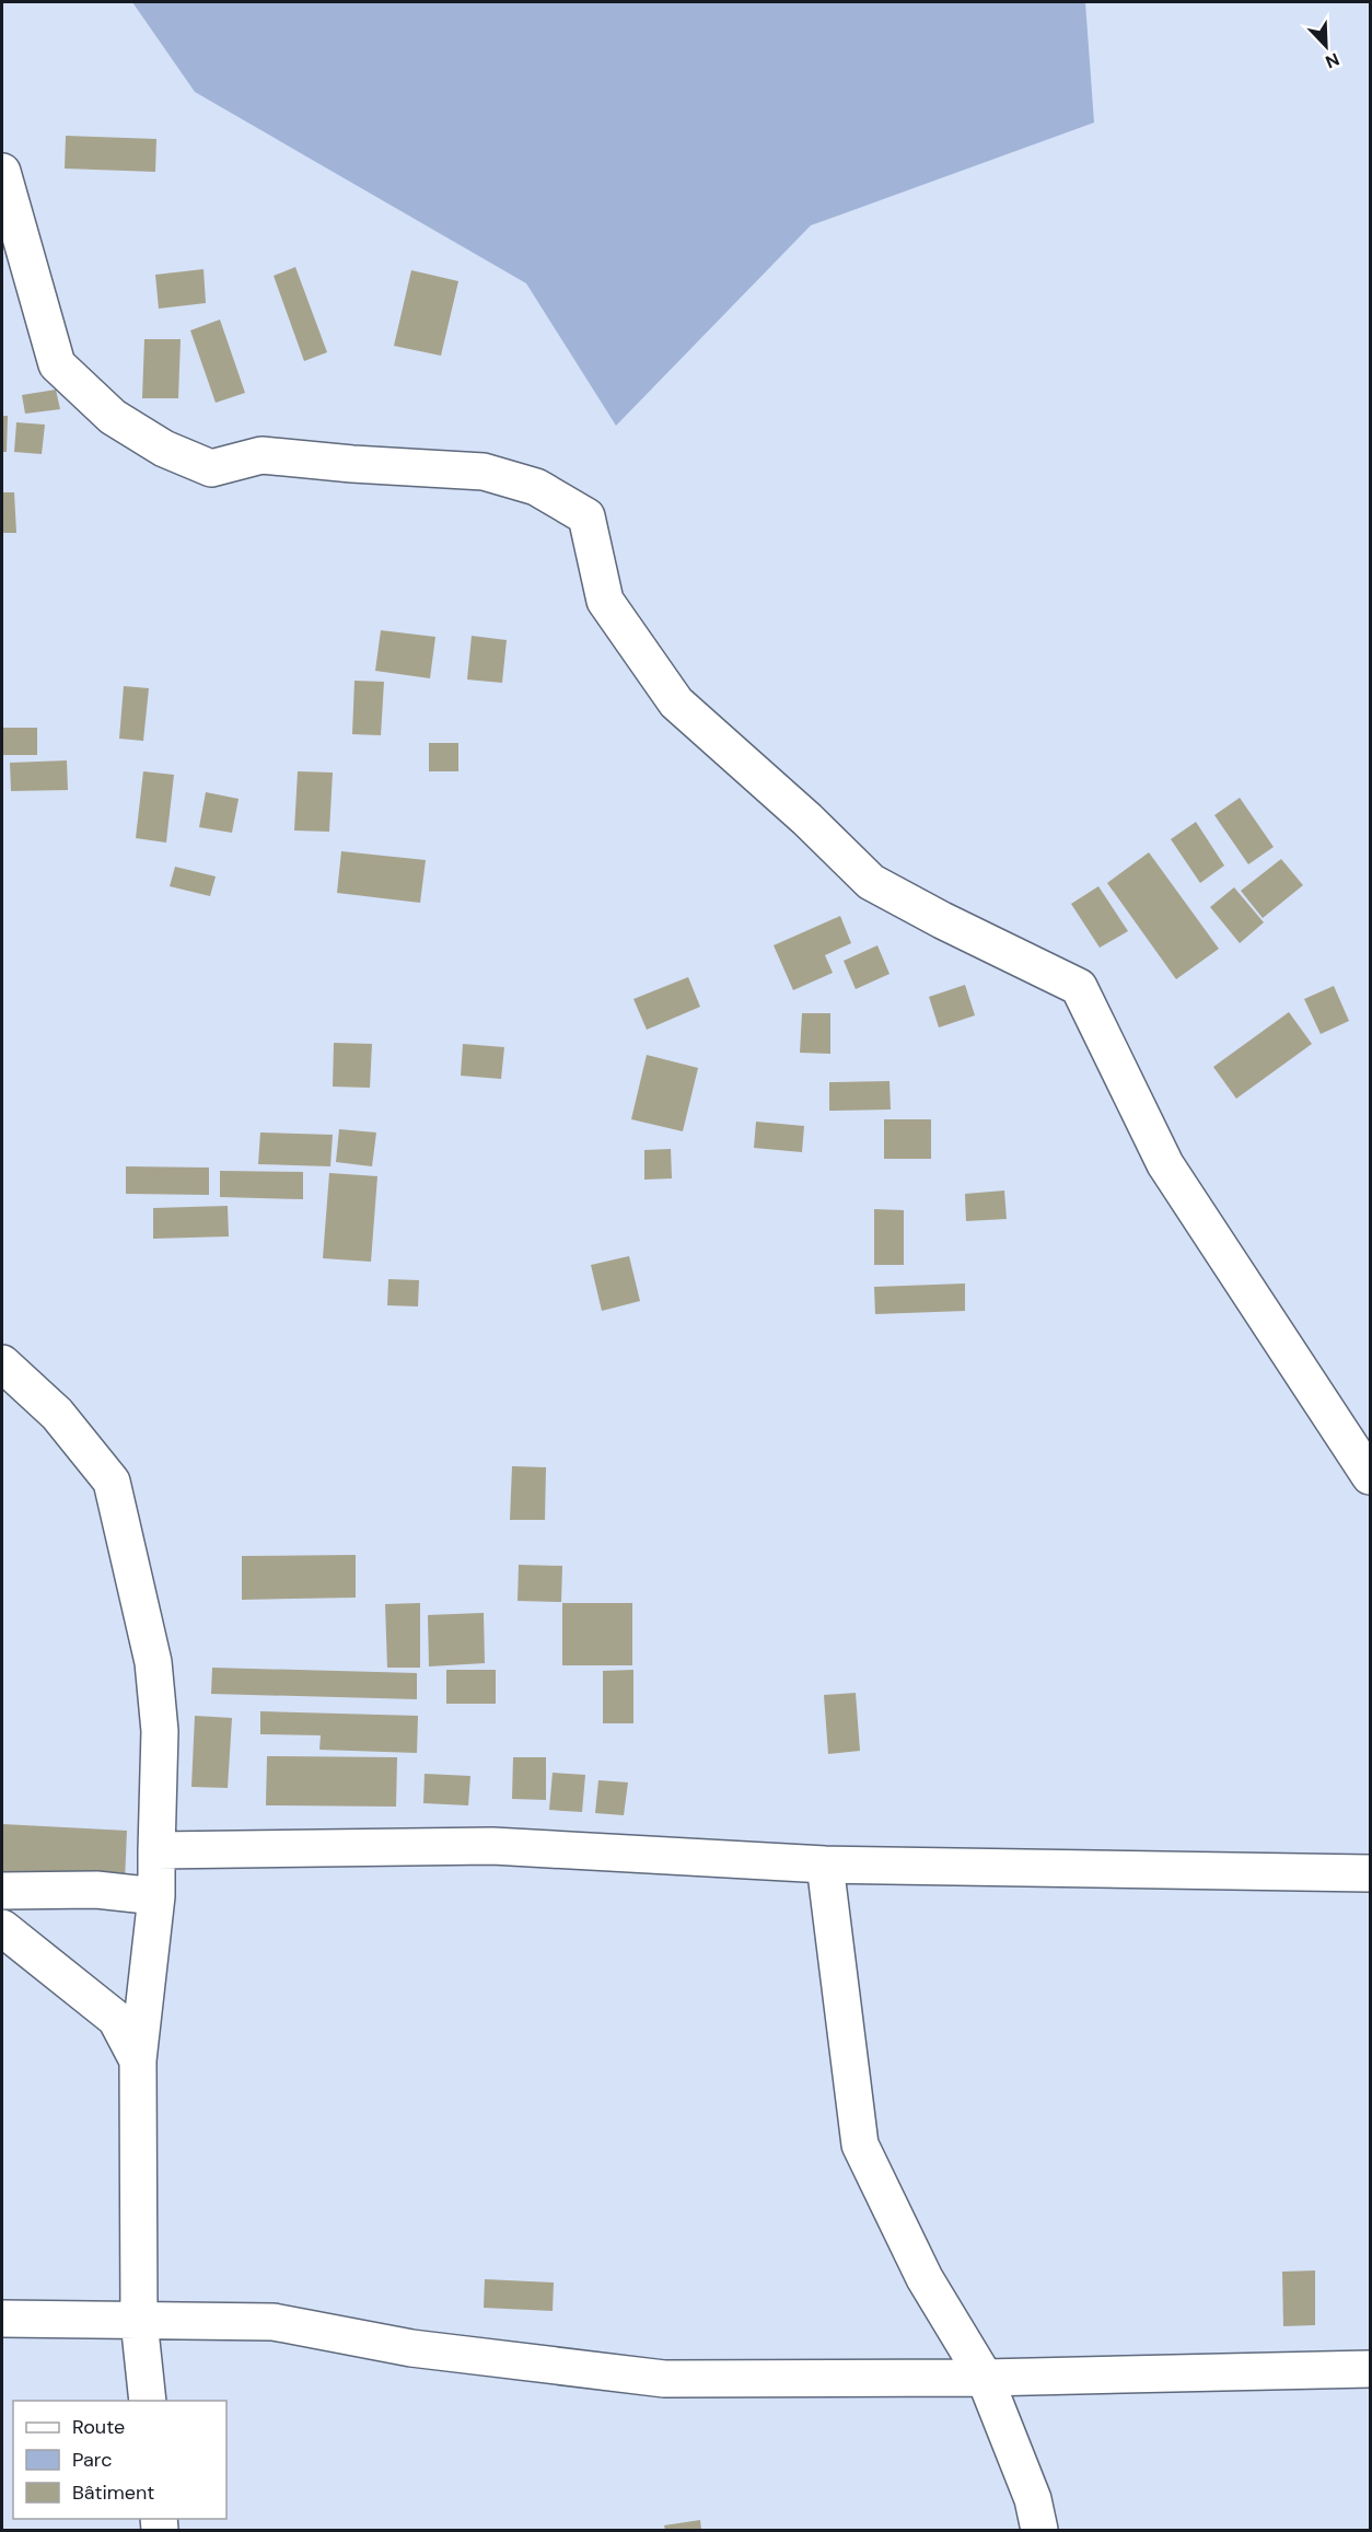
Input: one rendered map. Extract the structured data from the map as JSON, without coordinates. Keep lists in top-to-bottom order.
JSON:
{
  "legend": ["Route", "Parc", "Bâtiment"],
  "north": "bottom right"
}
